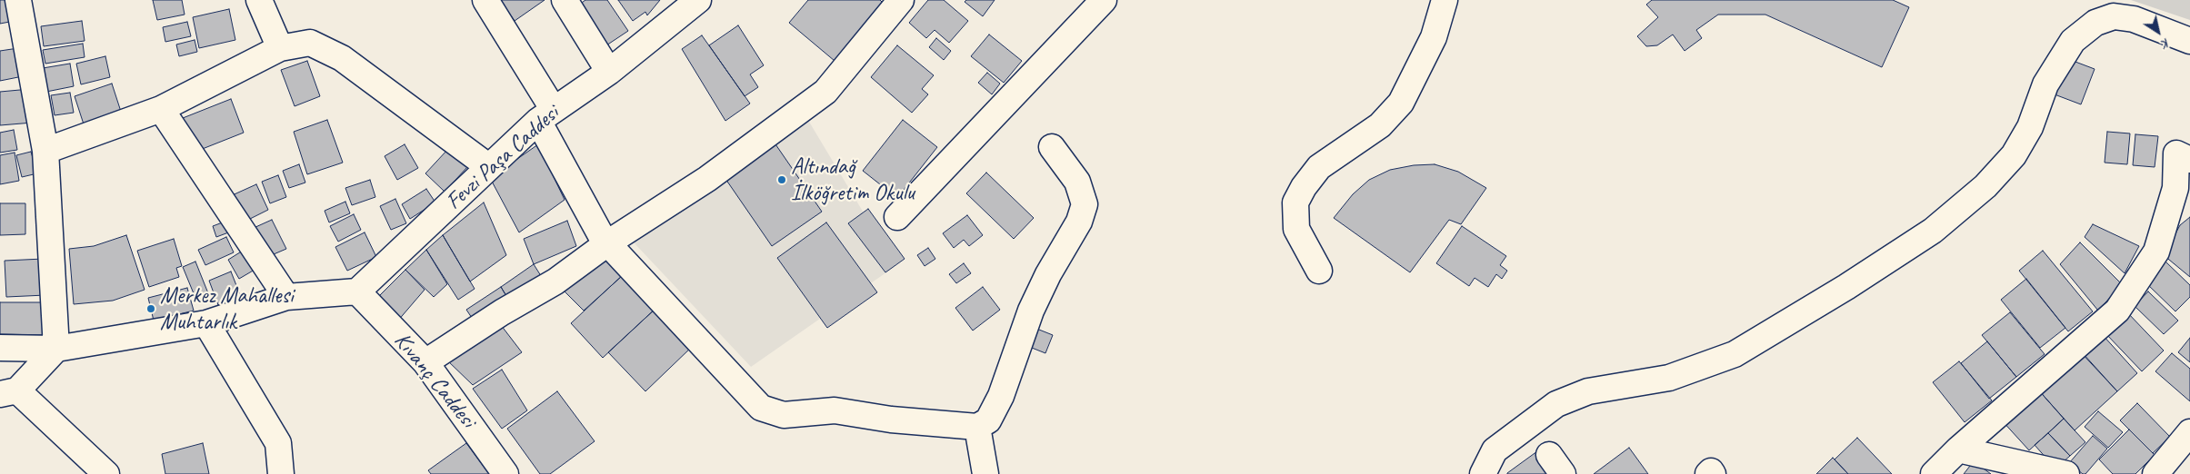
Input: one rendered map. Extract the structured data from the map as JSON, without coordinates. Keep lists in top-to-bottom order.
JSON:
{
  "streets": {
    "street": ["Fevzi Paşa Caddesi", "Kıvanç Caddesi"]
  },
  "crossings": [
    ["Fevzi Paşa Caddesi", "Kıvanç Caddesi"]
  ],
  "places": ["Altındağ İlköğretim Okulu", "Merkez Mahallesi Muhtarlık"],
  "north": "bottom right"
}
